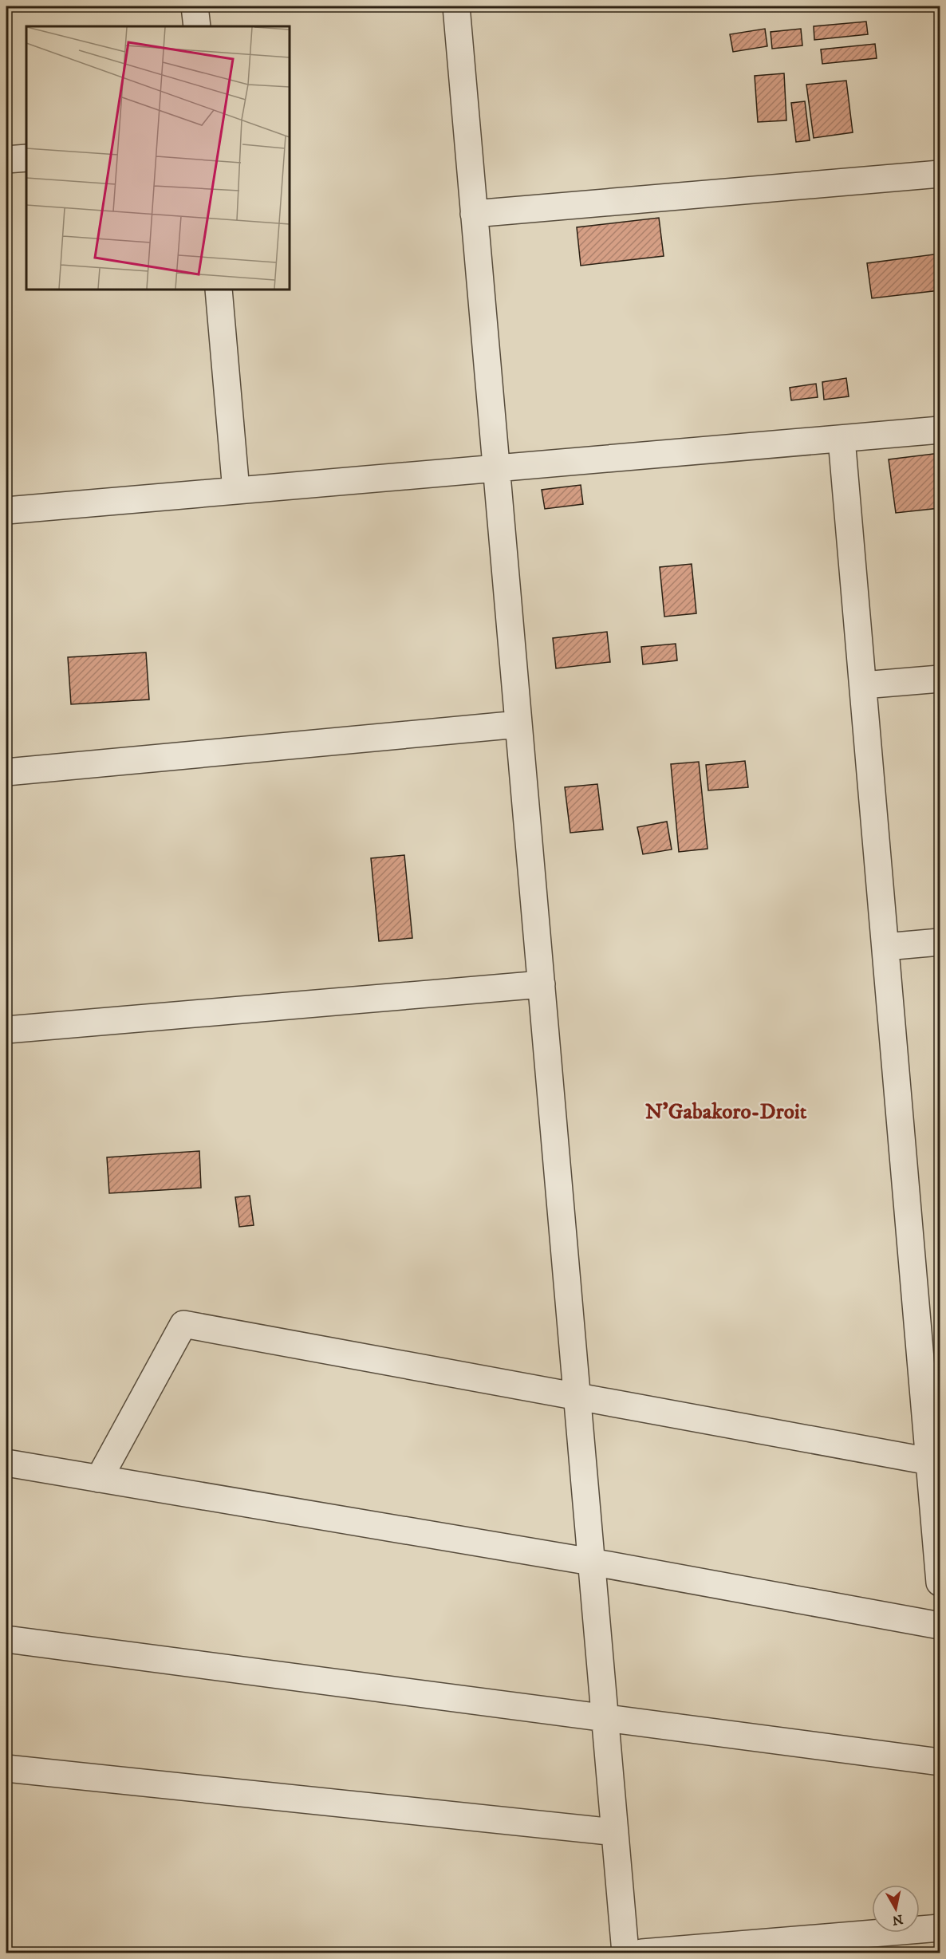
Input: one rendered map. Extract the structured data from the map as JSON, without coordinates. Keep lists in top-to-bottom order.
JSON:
{
  "districts": ["N'Gabakoro-Droit"],
  "north": "bottom"
}
